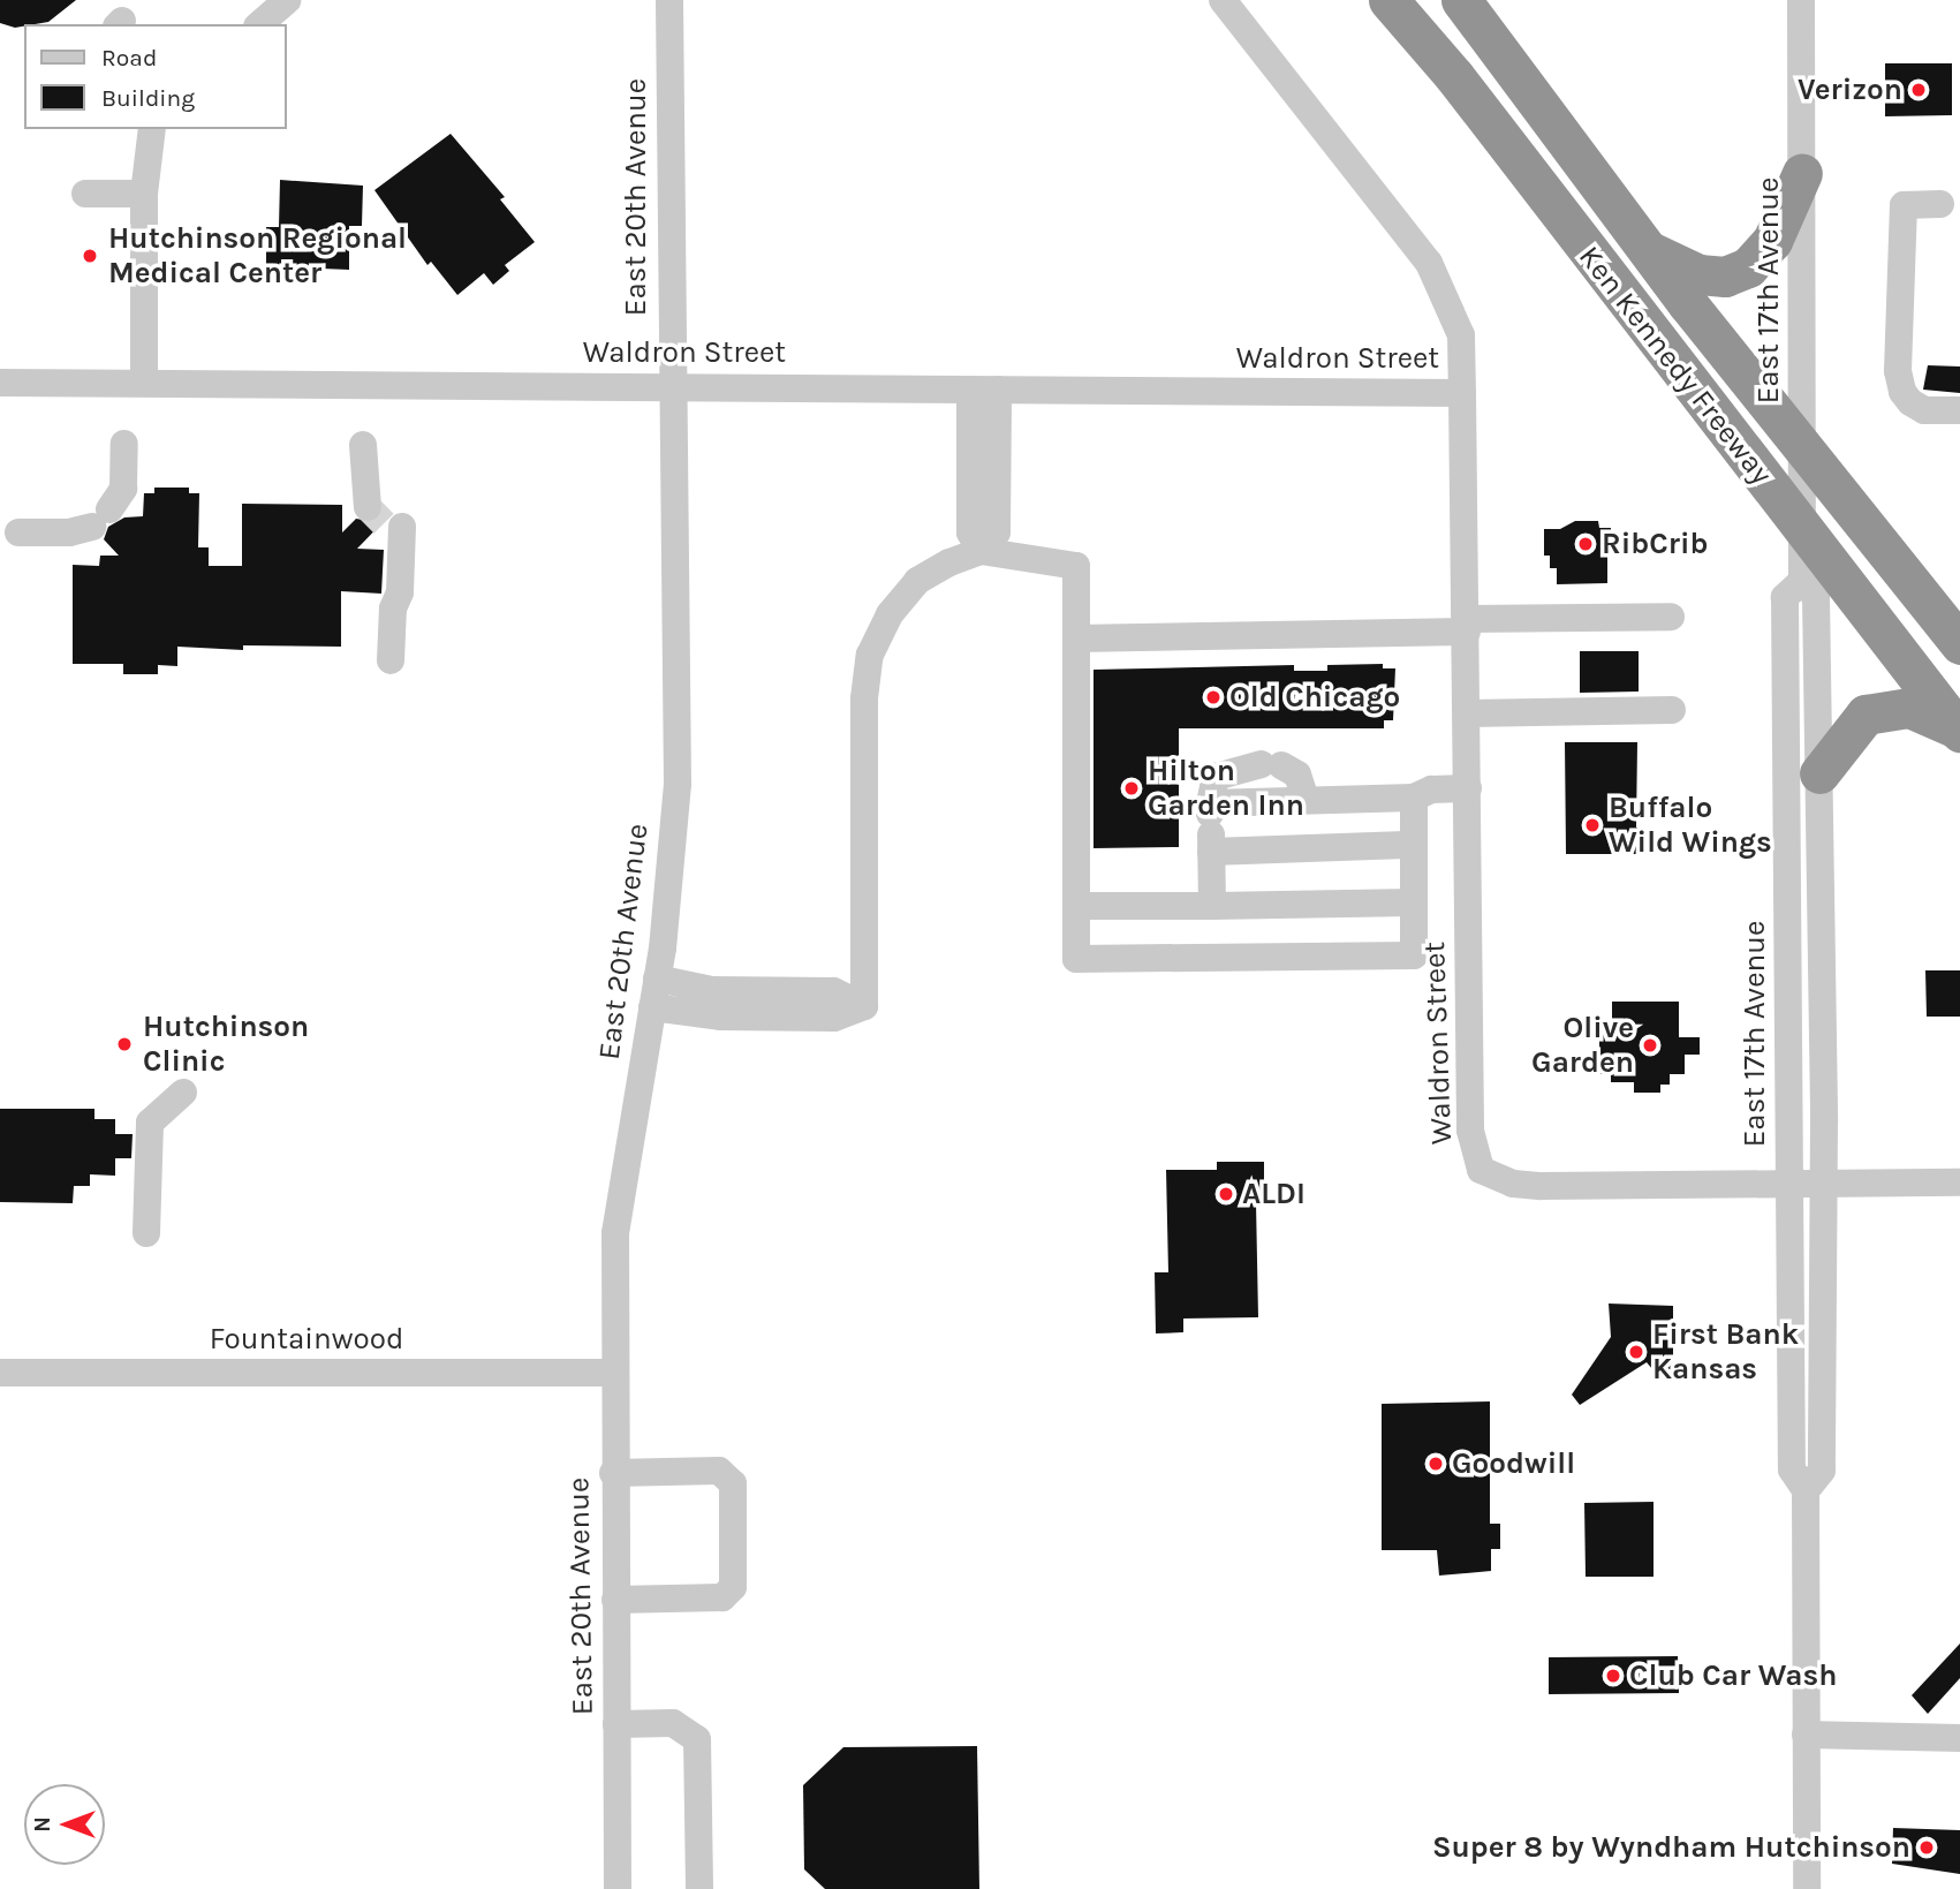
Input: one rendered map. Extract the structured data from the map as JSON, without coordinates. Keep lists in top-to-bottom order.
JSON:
{
  "streets": {
    "highway": ["Ken Kennedy Freeway"],
    "street": [
      "East 20th Avenue",
      "East 17th Avenue",
      "Waldron Street",
      "Fountainwood"
    ]
  },
  "crossings": [
    ["East 20th Avenue", "Waldron Street"],
    ["East 20th Avenue", "Fountainwood"],
    ["East 17th Avenue", "Waldron Street"],
    ["East 17th Avenue", "Ken Kennedy Freeway"]
  ],
  "places": [
    "Verizon",
    "Hutchinson Regional Medical Center",
    "RibCrib",
    "Old Chicago",
    "Hilton Garden Inn",
    "Buffalo Wild Wings",
    "Hutchinson Clinic",
    "Olive Garden",
    "ALDI",
    "First Bank Kansas",
    "Goodwill",
    "Club Car Wash",
    "Super 8 by Wyndham Hutchinson"
  ],
  "legend": ["Road", "Building"],
  "north": "left"
}
